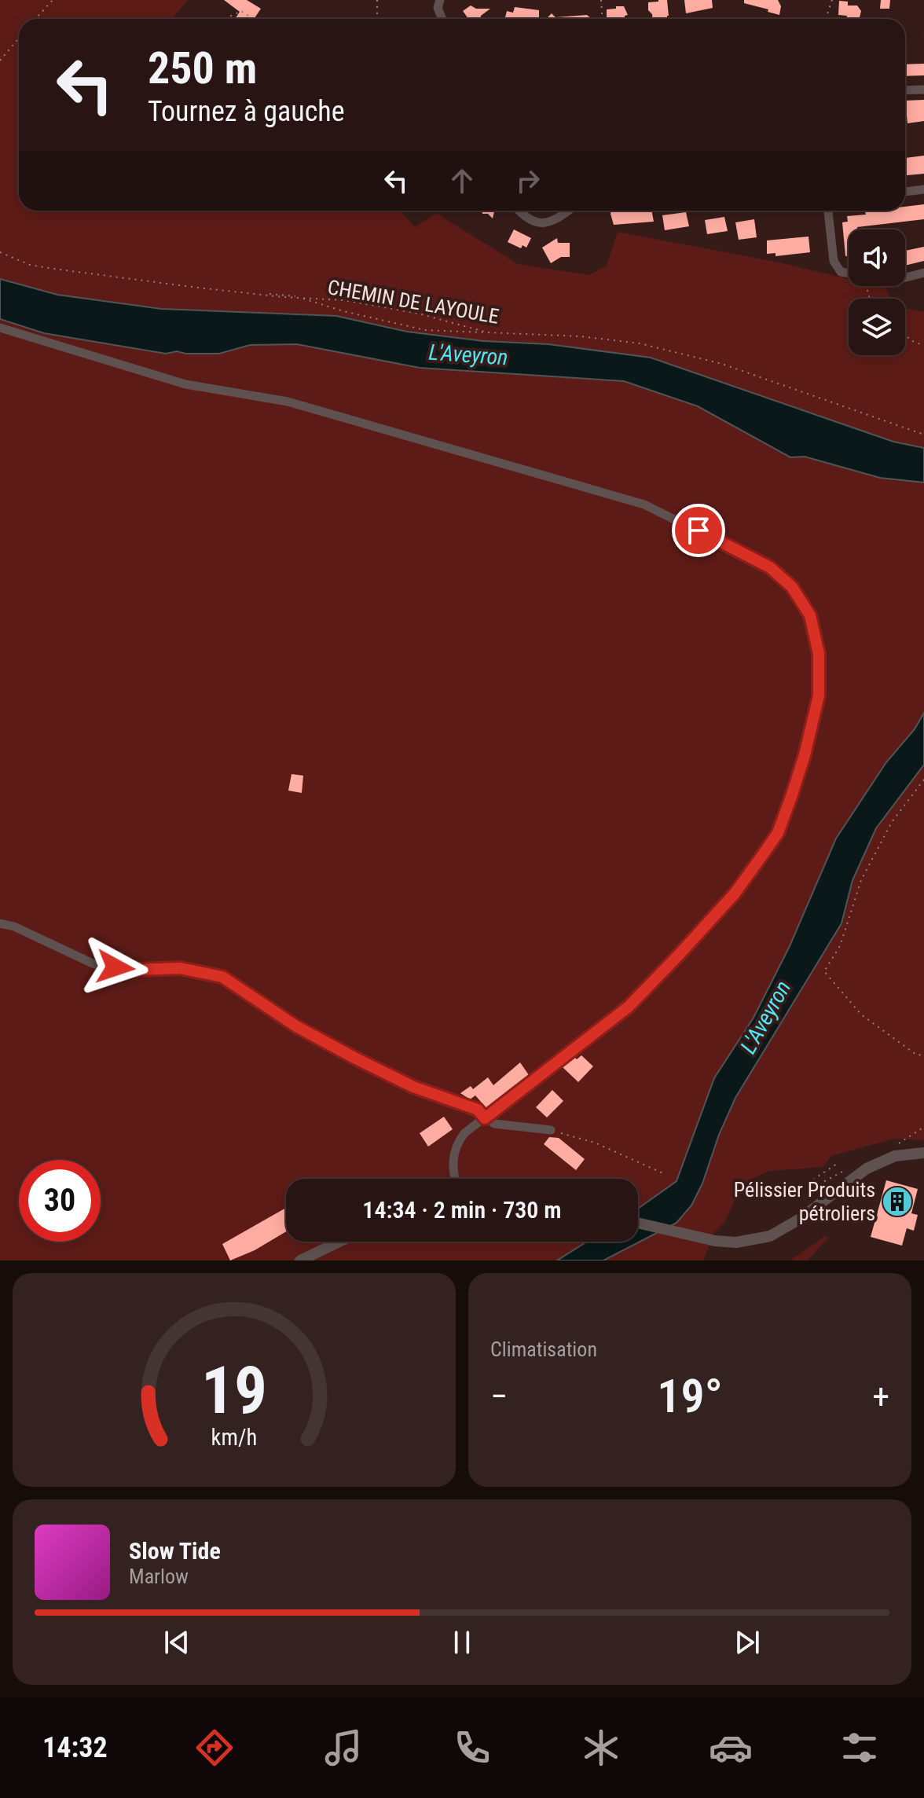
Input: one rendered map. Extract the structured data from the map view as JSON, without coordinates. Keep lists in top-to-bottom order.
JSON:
{
  "streets": {
    "path": ["CHEMIN DE LAYOULE"]
  },
  "water": ["L'Aveyron"],
  "places": {
    "building": ["Pélissier Produits pétroliers"]
  },
  "page": {
    "turn": ["250 m", "Tournez à gauche"],
    "limit": "30",
    "trip": "14:34 · 2 min · 730 m",
    "tile": "Climatisation",
    "heat": ["−", "19°", "+"],
    "song": ["Slow Tide", "Marlow"],
    "tabs": "14:32",
    "gauge": ["19", "km/h"]
  }
}
